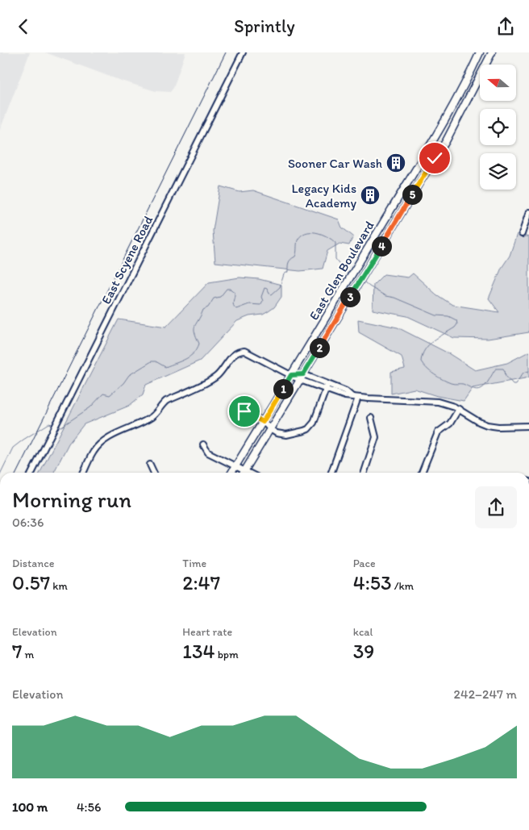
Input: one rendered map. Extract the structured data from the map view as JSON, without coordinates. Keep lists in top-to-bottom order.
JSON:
{
  "streets": {
    "main road": ["East Glen Boulevard"],
    "street": ["East Scyene Road"]
  },
  "places": {
    "building": ["Sooner Car Wash", "Legacy Kids Academy"]
  },
  "north": "left",
  "page": {
    "header": "Sprintly",
    "pins": [
      "5",
      "4",
      "3",
      "2",
      "1"
    ],
    "heading": ["Morning run", "06:36"],
    "stats": [
      ["Distance", "0.57 km"],
      ["Time", "2:47"],
      ["Pace", "4:53 /km"],
      ["Elevation", "7 m"],
      ["Heart rate", "134 bpm"],
      ["kcal", "39"]
    ],
    "chart": ["Elevation", "242–247 m"],
    "list": [
      {
        "name": "100 m",
        "note": "4:56"
      }
    ]
  }
}
